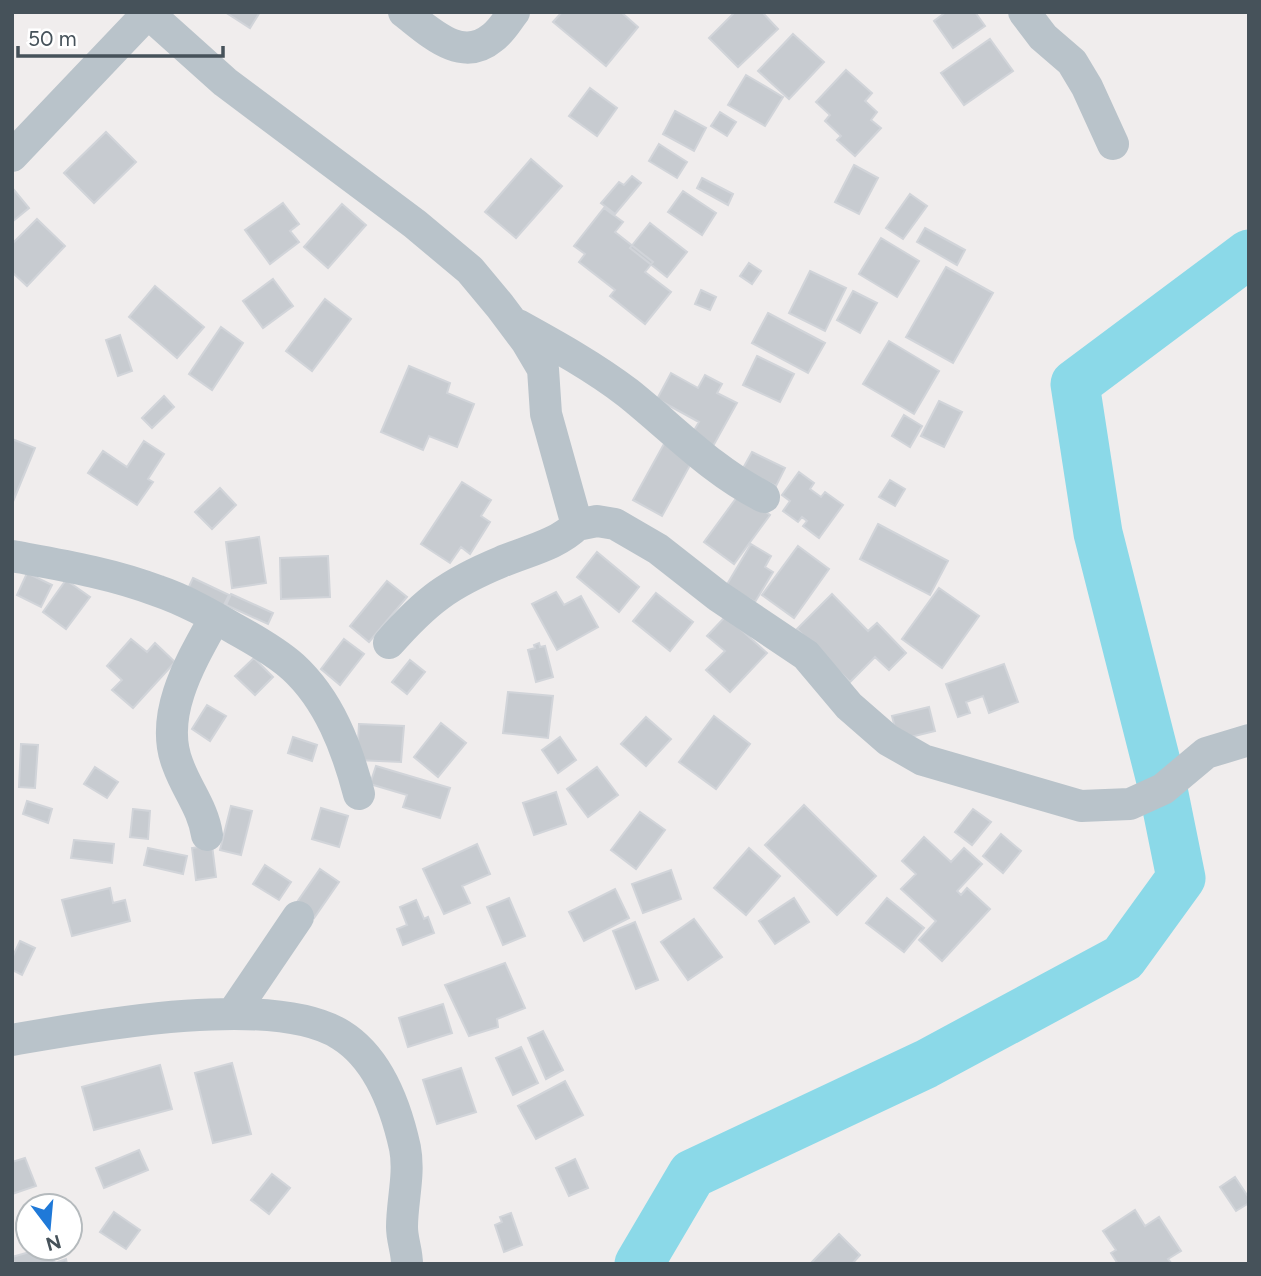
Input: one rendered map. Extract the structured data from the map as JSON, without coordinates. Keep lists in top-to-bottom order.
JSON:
{
  "scale_bar": "50 m",
  "north": "bottom"
}
